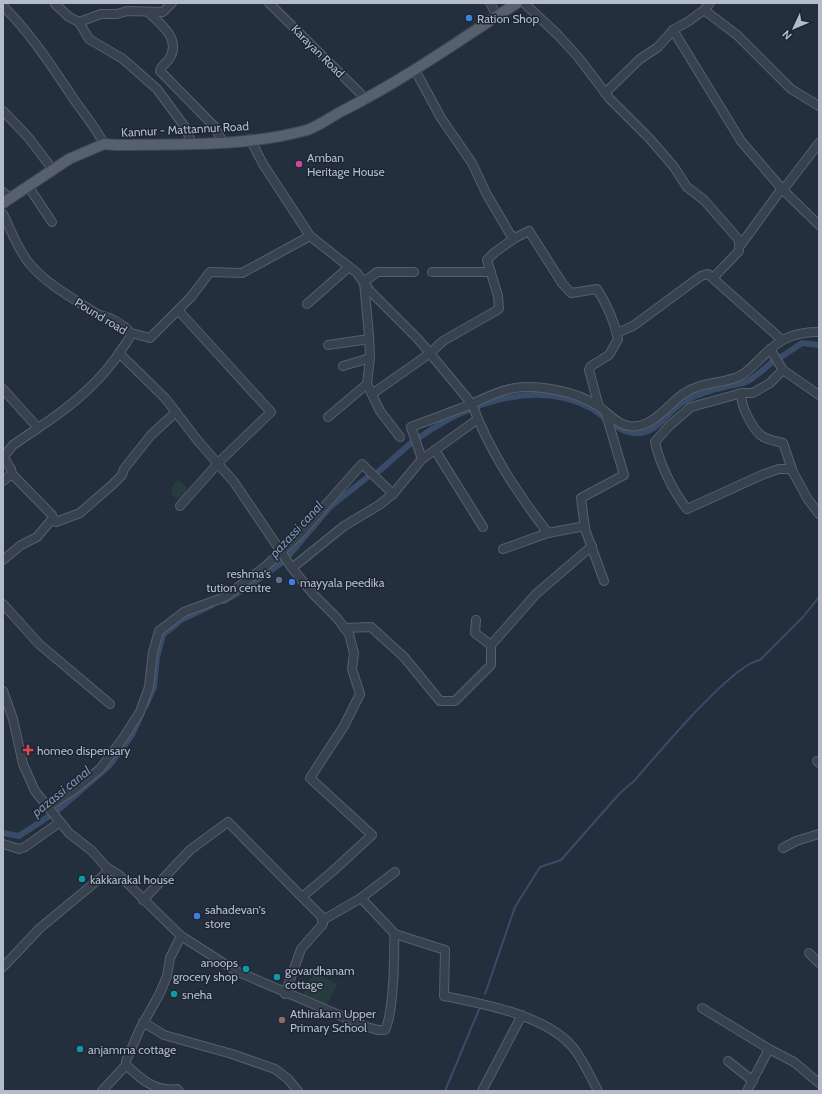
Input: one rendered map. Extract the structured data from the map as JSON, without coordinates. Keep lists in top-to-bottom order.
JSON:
{
  "streets": {
    "main road": ["Kannur - Mattannur Road"],
    "street": ["Karayan Road", "Pound road"]
  },
  "crossings": [
    ["Karayan Road", "Kannur - Mattannur Road"]
  ],
  "water": ["pazassi canal"],
  "places": {
    "other": [
      "Ration Shop",
      "Amban Heritage House",
      "reshma's tution centre",
      "mayyala peedika",
      "kakkarakal house",
      "sahadevan's store",
      "anoops grocery shop",
      "govardhanam cottage",
      "sneha",
      "Athirakam Upper Primary School",
      "anjamma cottage"
    ],
    "health": ["homeo dispensary"]
  },
  "north": "bottom left"
}
